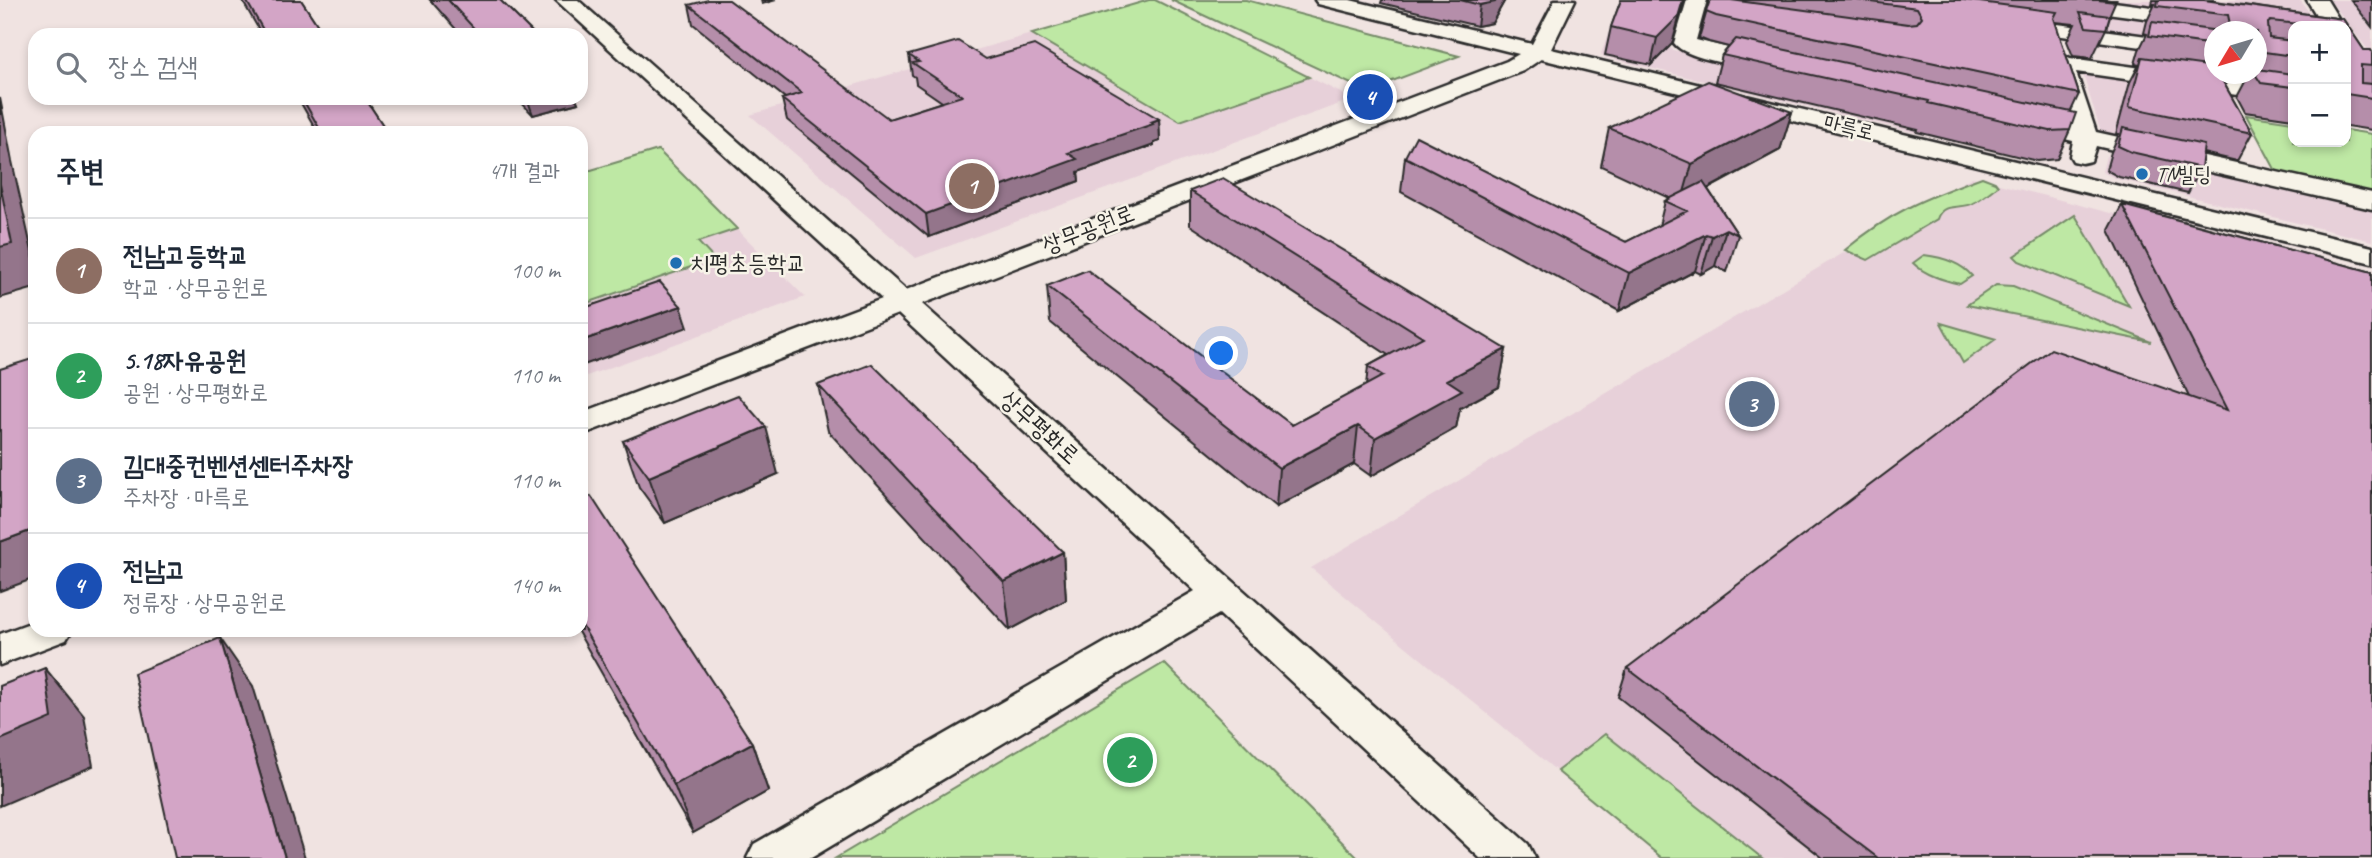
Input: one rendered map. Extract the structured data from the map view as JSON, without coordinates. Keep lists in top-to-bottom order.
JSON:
{
  "streets": {
    "street": ["마륵로", "상무공원로", "상무평화로"]
  },
  "crossings": [
    ["마륵로", "상무공원로"],
    ["상무공원로", "상무평화로"]
  ],
  "places": ["TN빌딩", "치평초등학교"],
  "north": "bottom left",
  "page": {
    "map_buttons": ["+", "−"],
    "search": "장소 검색",
    "pins": [
      "4",
      "1",
      "3",
      "2"
    ],
    "heading": ["주변", "4개 결과"],
    "list": [
      {
        "mark": "1",
        "name": "전남고등학교",
        "note": "학교 · 상무공원로",
        "value": "100 m"
      },
      {
        "mark": "2",
        "name": "5.18자유공원",
        "note": "공원 · 상무평화로",
        "value": "110 m"
      },
      {
        "mark": "3",
        "name": "김대중컨벤션센터주차장",
        "note": "주차장 · 마륵로",
        "value": "110 m"
      },
      {
        "mark": "4",
        "name": "전남고",
        "note": "정류장 · 상무공원로",
        "value": "140 m"
      }
    ]
  }
}
